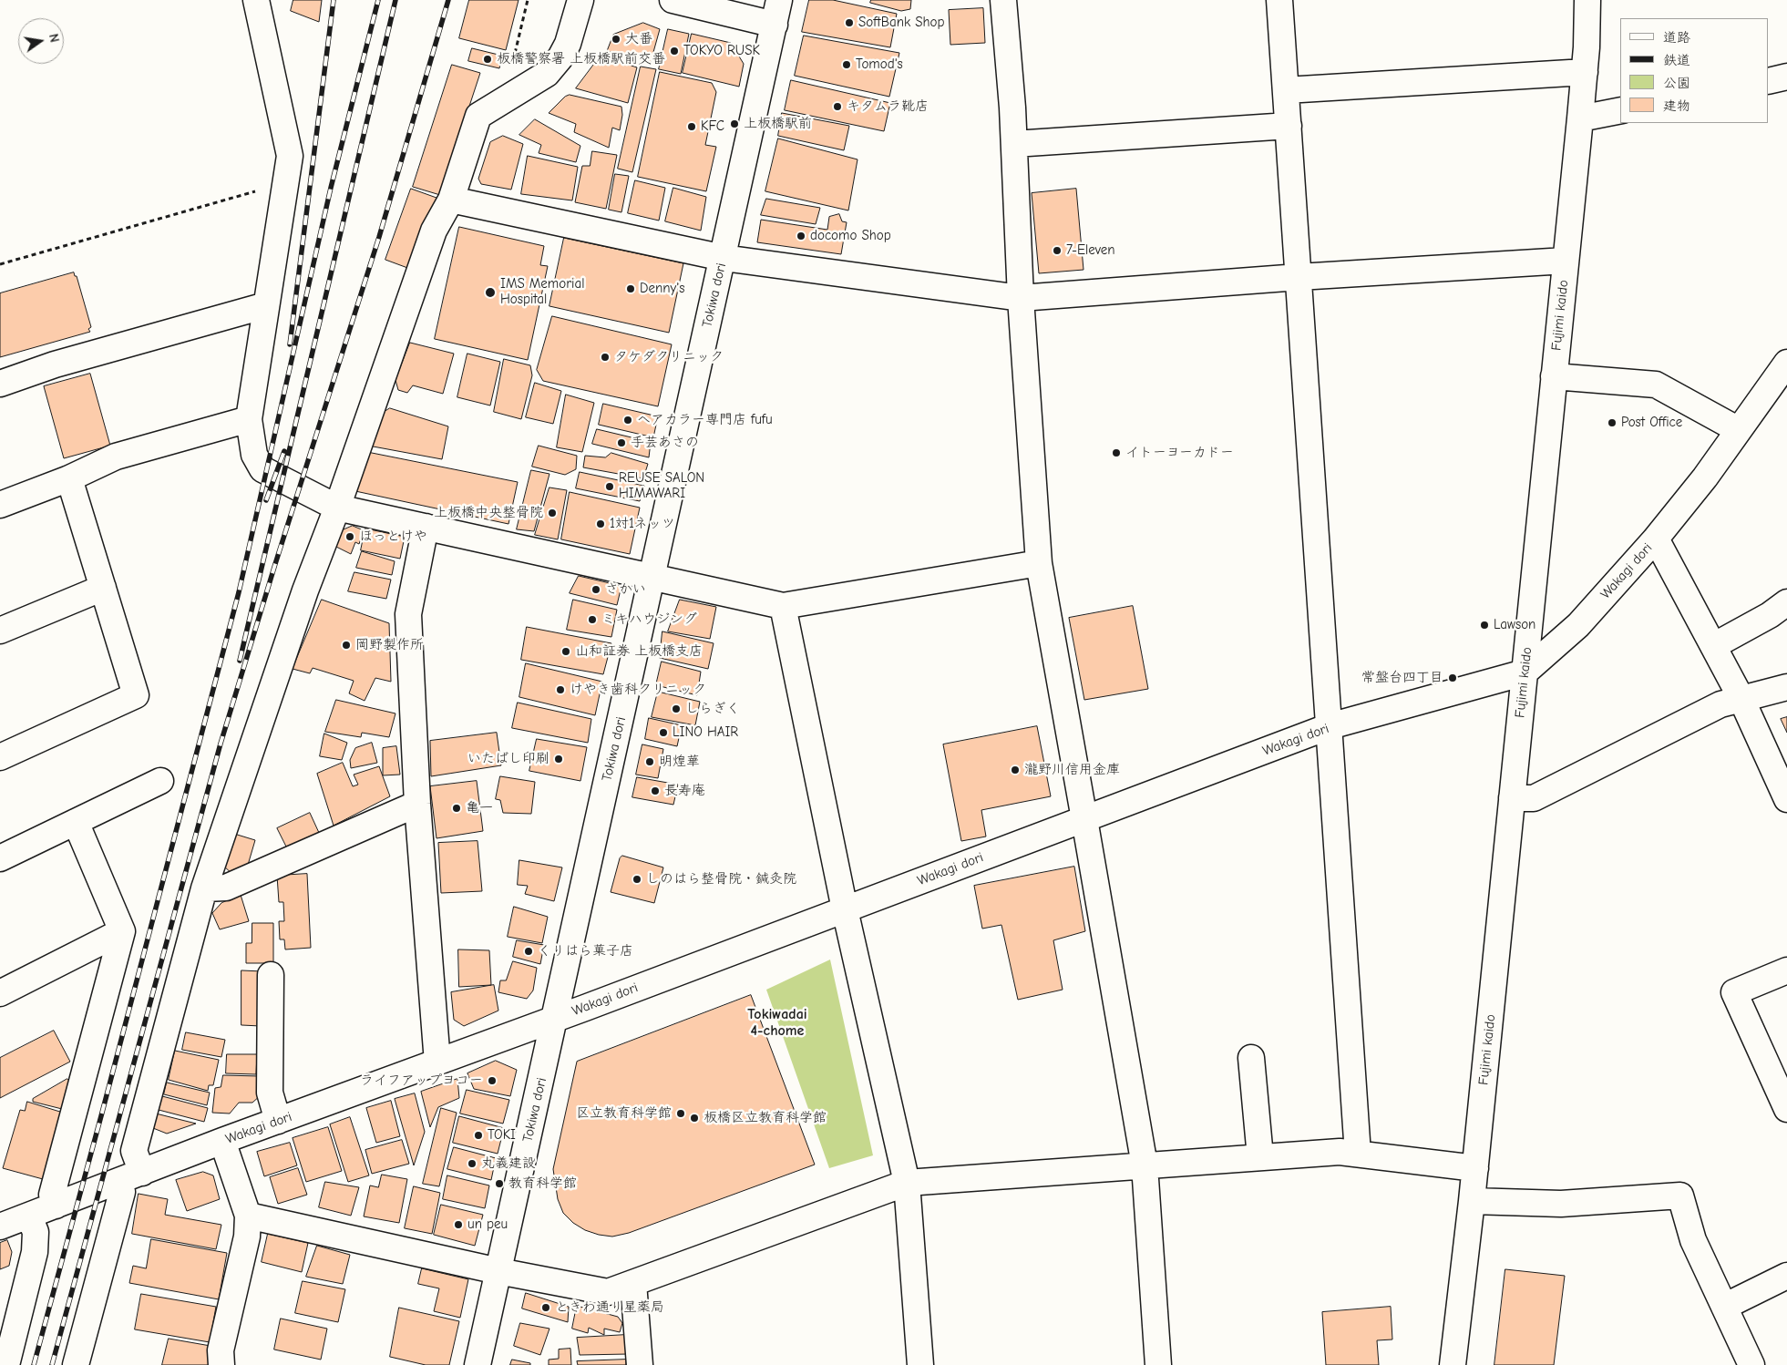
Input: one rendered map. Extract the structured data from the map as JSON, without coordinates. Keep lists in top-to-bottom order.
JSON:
{
  "streets": {
    "street": ["Tokiwa dori", "Fujimi kaido", "Wakagi dori"]
  },
  "crossings": [
    ["Tokiwa dori", "Wakagi dori"],
    ["Fujimi kaido", "Wakagi dori"]
  ],
  "districts": ["Tokiwadai 4-chome"],
  "places": [
    "SoftBank Shop",
    "大番",
    "TOKYO RUSK",
    "板橋警察署 上板橋駅前交番",
    "Tomod's",
    "キタムラ靴店",
    "上板橋駅前",
    "KFC",
    "docomo Shop",
    "7-Eleven",
    "Denny's",
    "IMS Memorial Hospital",
    "タケダクリニック",
    "ヘアカラー専門店 fufu",
    "Post Office",
    "手芸あさの",
    "イトーヨーカドー",
    "REUSE SALON HIMAWARI",
    "上板橋中央整骨院",
    "1対1ネッツ",
    "ほっとけや",
    "さかい",
    "ミキハウジング",
    "Lawson",
    "岡野製作所",
    "山和証券 上板橋支店",
    "常盤台四丁目",
    "けやき歯科クリニック",
    "しらぎく",
    "LINO HAIR",
    "いたばし印刷",
    "明煌華",
    "瀧野川信用金庫",
    "長寿庵",
    "亀一",
    "しのはら整骨院・鍼灸院",
    "くりはら菓子店",
    "ライフアップヨコー",
    "区立教育科学館",
    "板橋区立教育科学館",
    "TOKI",
    "丸義建設",
    "教育科学館",
    "un peu",
    "ときわ通り星薬局"
  ],
  "legend": [
    "道路",
    "鉄道",
    "公園",
    "建物"
  ],
  "north": "right"
}
